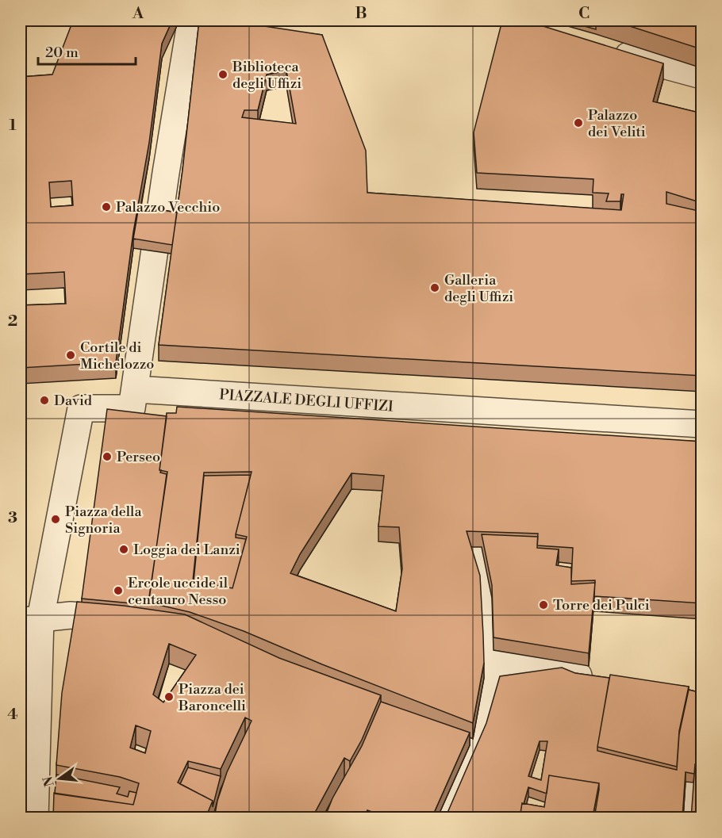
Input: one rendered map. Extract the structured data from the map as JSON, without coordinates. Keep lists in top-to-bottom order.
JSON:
{
  "streets": {
    "street": ["PIAZZALE DEGLI UFFIZI"]
  },
  "places": [
    "Biblioteca degli Uffizi",
    "Palazzo dei Veliti",
    "Palazzo Vecchio",
    "Galleria degli Uffizi",
    "Cortile di Michelozzo",
    "David",
    "Perseo",
    "Piazza della Signoria",
    "Loggia dei Lanzi",
    "Ercole uccide il centauro Nesso",
    "Torre dei Pulci",
    "Piazza dei Baroncelli"
  ],
  "scale_bar": "20 m",
  "north": "left",
  "grid": {
    "columns": ["A", "B", "C"],
    "rows": [
      "1",
      "2",
      "3",
      "4"
    ]
  }
}
